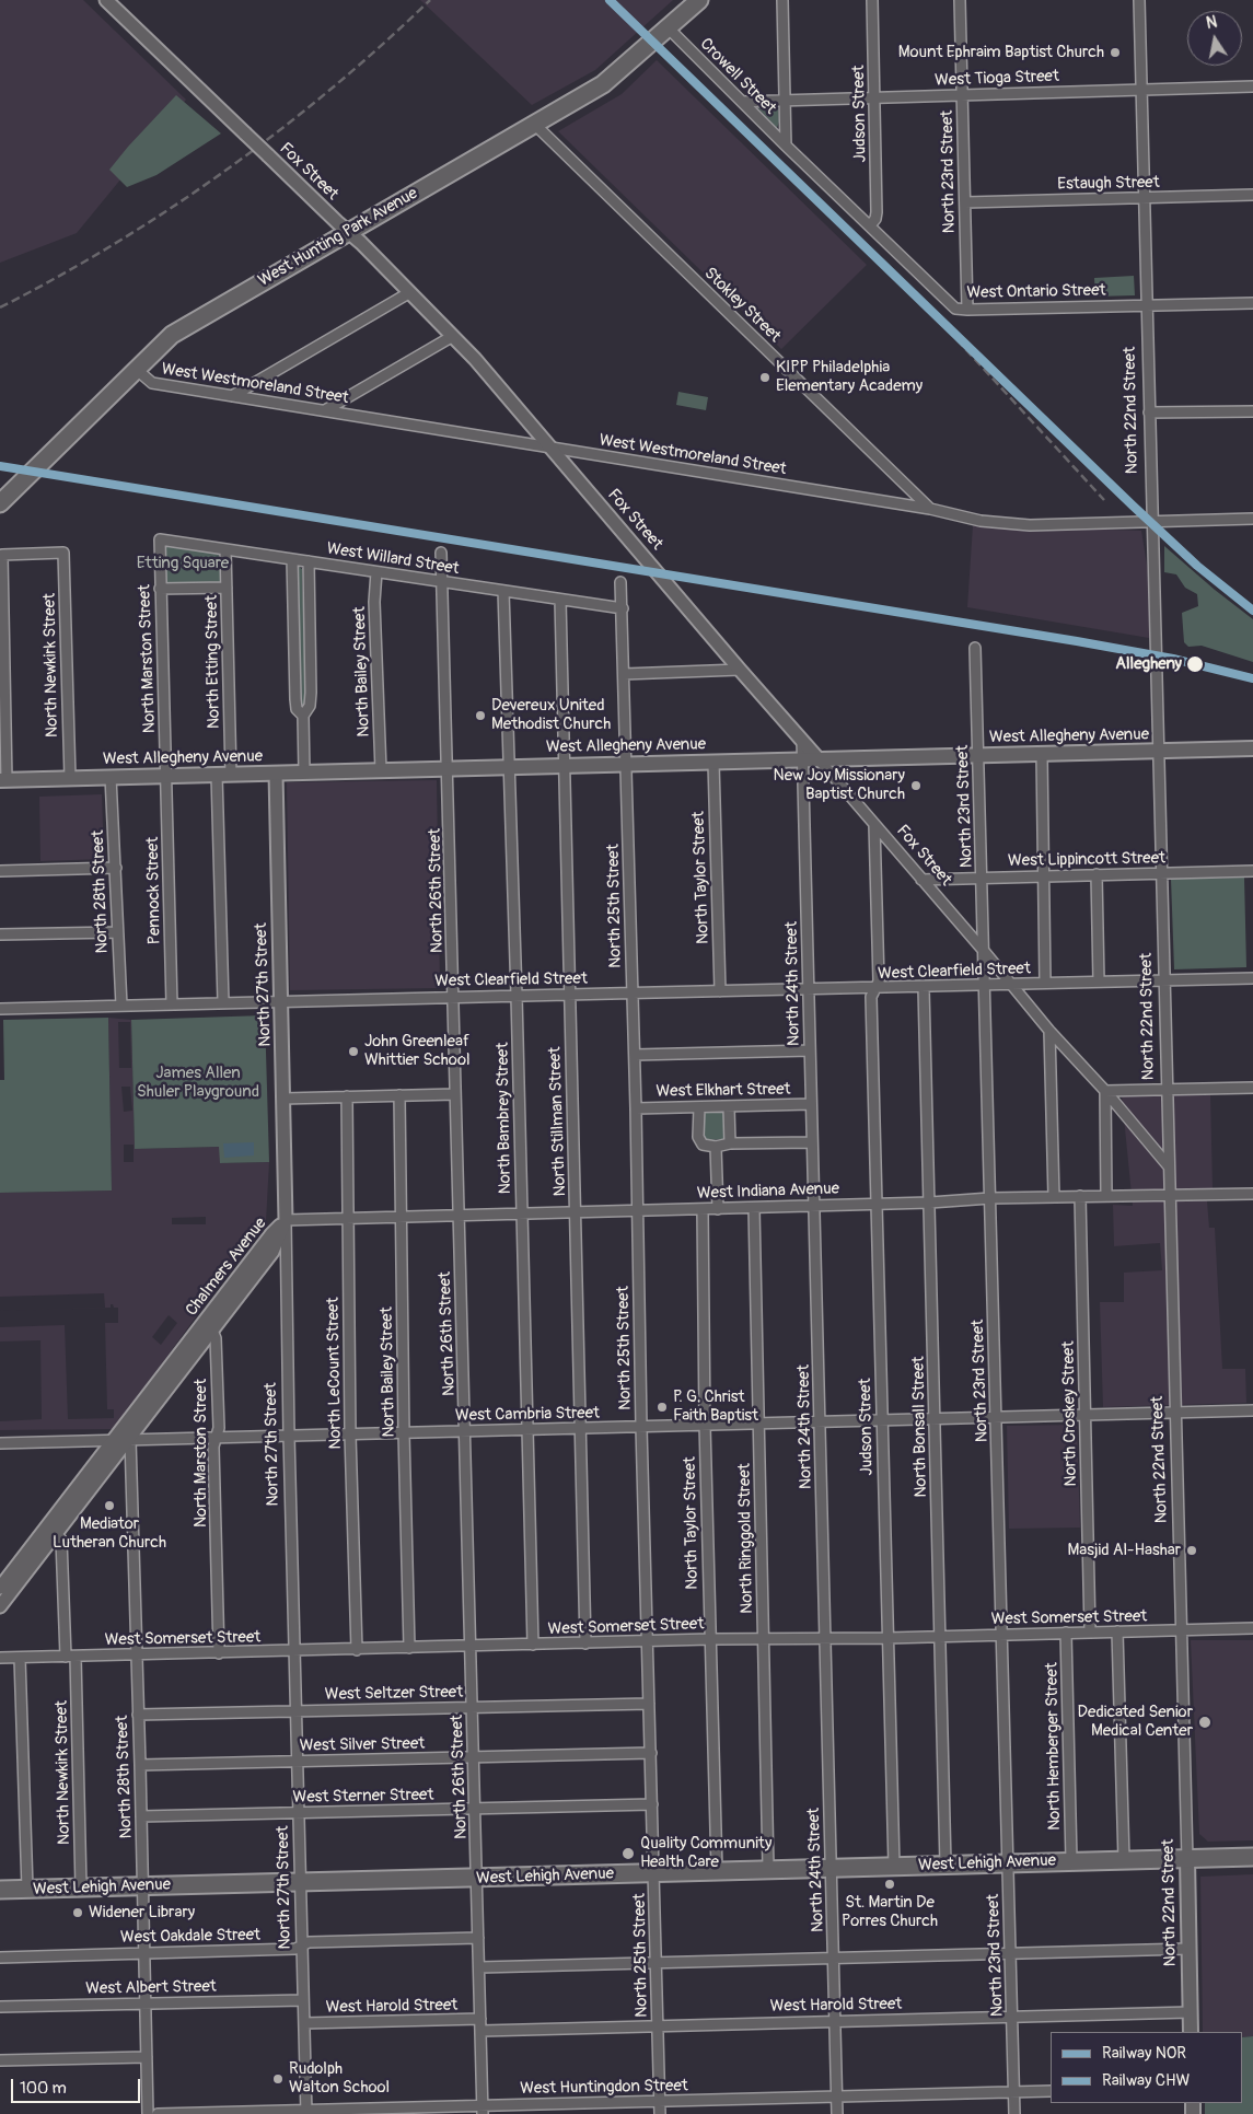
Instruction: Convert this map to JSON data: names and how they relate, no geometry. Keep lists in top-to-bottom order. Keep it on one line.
{"streets":{"main road":["West Hunting Park Avenue","North 22nd Street","West Allegheny Avenue","West Lehigh Avenue"],"street":["Crowell Street","West Tioga Street","Judson Street","Fox Street","North 23rd Street","Estaugh Street","West Ontario Street","Stokley Street","West Westmoreland Street","West Willard Street","North Marston Street","North Etting Street","North Newkirk Street","North Bailey Street","West Lippincott Street","North Taylor Street","Pennock Street","North 26th Street","North 28th Street","North 25th Street","West Clearfield Street","North 24th Street","North 27th Street","West Elkhart Street","North Bambrey Street","North Stillman Street","West Indiana Avenue","Chalmers Avenue","North LeCount Street","North Croskey Street","West Cambria Street","North Bonsall Street","North Ringgold Street","West Somerset Street","West Seltzer Street","West Silver Street","North Hemberger Street","West Sterner Street","West Oakdale Street","West Albert Street","West Harold Street","West Huntingdon Street"]},"crossings":[["Crowell Street","West Tioga Street"],["Crowell Street","West Hunting Park Avenue"],["Crowell Street","West Ontario Street"],["West Tioga Street","Judson Street"],["West Tioga Street","North 23rd Street"],["West Tioga Street","North 22nd Street"],["Judson Street","Fox Street"],["Judson Street","West Ontario Street"],["Judson Street","West Clearfield Street"],["Judson Street","West Indiana Avenue"],["Judson Street","West Cambria Street"],["Judson Street","West Somerset Street"],["Judson Street","West Lehigh Avenue"],["Fox Street","North 23rd Street"],["Fox Street","West Hunting Park Avenue"],["Fox Street","West Westmoreland Street"],["Fox Street","North 22nd Street"],["Fox Street","West Allegheny Avenue"],["Fox Street","West Lippincott Street"],["Fox Street","West Clearfield Street"],["Fox Street","North 24th Street"],["North 23rd Street","Estaugh Street"],["North 23rd Street","West Ontario Street"],["North 23rd Street","West Allegheny Avenue"],["North 23rd Street","West Lippincott Street"],["North 23rd Street","West Clearfield Street"],["North 23rd Street","West Indiana Avenue"],["North 23rd Street","West Cambria Street"],["North 23rd Street","West Somerset Street"],["North 23rd Street","West Lehigh Avenue"],["North 23rd Street","West Harold Street"],["North 23rd Street","West Huntingdon Street"],["Estaugh Street","North 22nd Street"],["West Hunting Park Avenue","Stokley Street"],["West Hunting Park Avenue","West Westmoreland Street"],["West Ontario Street","North 22nd Street"],["Stokley Street","West Westmoreland Street"],["West Westmoreland Street","North 22nd Street"],["North 22nd Street","West Allegheny Avenue"],["North 22nd Street","West Lippincott Street"],["North 22nd Street","West Clearfield Street"],["North 22nd Street","West Indiana Avenue"],["North 22nd Street","West Cambria Street"],["North 22nd Street","West Somerset Street"],["North 22nd Street","West Lehigh Avenue"],["North 22nd Street","West Harold Street"],["West Willard Street","North Marston Street"],["West Willard Street","North Etting Street"],["West Willard Street","North Bailey Street"],["West Willard Street","North 26th Street"],["West Willard Street","North 25th Street"],["West Willard Street","North Bambrey Street"],["West Willard Street","North Stillman Street"],["North Marston Street","West Allegheny Avenue"],["North Marston Street","Pennock Street"],["North Marston Street","Chalmers Avenue"],["North Marston Street","West Cambria Street"],["North Marston Street","West Somerset Street"],["North Etting Street","West Allegheny Avenue"],["North Newkirk Street","West Allegheny Avenue"],["North Newkirk Street","Chalmers Avenue"],["North Newkirk Street","West Somerset Street"],["North Newkirk Street","West Lehigh Avenue"],["North Bailey Street","West Allegheny Avenue"],["North Bailey Street","West Indiana Avenue"],["North Bailey Street","West Cambria Street"],["North Bailey Street","West Somerset Street"],["West Allegheny Avenue","North Taylor Street"],["West Allegheny Avenue","Pennock Street"],["West Allegheny Avenue","North 26th Street"],["West Allegheny Avenue","North 28th Street"],["West Allegheny Avenue","North 25th Street"],["West Allegheny Avenue","North 24th Street"],["West Allegheny Avenue","North 27th Street"],["West Allegheny Avenue","North Bambrey Street"],["West Allegheny Avenue","North Stillman Street"],["North Taylor Street","West Clearfield Street"],["North Taylor Street","West Indiana Avenue"],["North Taylor Street","West Cambria Street"],["North Taylor Street","West Somerset Street"],["North Taylor Street","West Lehigh Avenue"],["Pennock Street","West Clearfield Street"],["North 26th Street","West Clearfield Street"],["North 26th Street","West Indiana Avenue"],["North 26th Street","West Cambria Street"],["North 26th Street","West Somerset Street"],["North 26th Street","West Seltzer Street"],["North 26th Street","West Silver Street"],["North 26th Street","West Sterner Street"],["North 26th Street","West Lehigh Avenue"],["North 26th Street","West Oakdale Street"],["North 26th Street","West Harold Street"],["North 26th Street","West Huntingdon Street"],["North 28th Street","West Clearfield Street"],["North 28th Street","Chalmers Avenue"],["North 28th Street","West Cambria Street"],["North 28th Street","West Somerset Street"],["North 28th Street","West Seltzer Street"],["North 28th Street","West Silver Street"],["North 28th Street","West Sterner Street"],["North 28th Street","West Lehigh Avenue"],["North 28th Street","West Oakdale Street"],["North 28th Street","West Albert Street"],["North 25th Street","West Clearfield Street"],["North 25th Street","West Elkhart Street"],["North 25th Street","West Indiana Avenue"],["North 25th Street","West Cambria Street"],["North 25th Street","West Somerset Street"],["North 25th Street","West Seltzer Street"],["North 25th Street","West Silver Street"],["North 25th Street","West Sterner Street"],["North 25th Street","West Lehigh Avenue"],["North 25th Street","West Harold Street"],["North 25th Street","West Huntingdon Street"],["West Clearfield Street","North 24th Street"],["West Clearfield Street","North 27th Street"],["West Clearfield Street","North Bambrey Street"],["West Clearfield Street","North Stillman Street"],["West Clearfield Street","North Bonsall Street"],["North 24th Street","West Elkhart Street"],["North 24th Street","West Indiana Avenue"],["North 24th Street","West Cambria Street"],["North 24th Street","West Somerset Street"],["North 24th Street","West Lehigh Avenue"],["North 24th Street","West Harold Street"],["North 24th Street","West Huntingdon Street"],["North 27th Street","West Indiana Avenue"],["North 27th Street","Chalmers Avenue"],["North 27th Street","West Cambria Street"],["North 27th Street","West Somerset Street"],["North 27th Street","West Seltzer Street"],["North 27th Street","West Silver Street"],["North 27th Street","West Sterner Street"],["North 27th Street","West Lehigh Avenue"],["North 27th Street","West Oakdale Street"],["North 27th Street","West Albert Street"],["North 27th Street","West Harold Street"],["North 27th Street","West Huntingdon Street"],["North Bambrey Street","West Indiana Avenue"],["North Bambrey Street","West Cambria Street"],["North Bambrey Street","West Somerset Street"],["North Stillman Street","West Indiana Avenue"],["North Stillman Street","West Cambria Street"],["North Stillman Street","West Somerset Street"],["West Indiana Avenue","Chalmers Avenue"],["West Indiana Avenue","North LeCount Street"],["West Indiana Avenue","North Croskey Street"],["West Indiana Avenue","North Bonsall Street"],["West Indiana Avenue","North Ringgold Street"],["Chalmers Avenue","West Cambria Street"],["North LeCount Street","West Cambria Street"],["North LeCount Street","West Somerset Street"],["North Croskey Street","West Cambria Street"],["North Croskey Street","West Somerset Street"],["West Cambria Street","North Bonsall Street"],["West Cambria Street","North Ringgold Street"],["North Bonsall Street","West Somerset Street"],["North Bonsall Street","West Lehigh Avenue"],["North Ringgold Street","West Somerset Street"],["North Ringgold Street","West Lehigh Avenue"],["West Somerset Street","North Hemberger Street"],["North Hemberger Street","West Lehigh Avenue"]],"parks":["Etting Square","James Allen Shuler Playground"],"places":["Mount Ephraim Baptist Church","KIPP Philadelphia Elementary Academy","Allegheny","Devereux United Methodist Church","New Joy Missionary Baptist Church","John Greenleaf Whittier School","P. G. Christ Faith Baptist","Mediator Lutheran Church","Masjid Al-Hashar","Dedicated Senior Medical Center","Quality Community Health Care","St. Martin De Porres Church","Widener Library","Rudolph Walton School"],"lines":["rail line CHW","rail line NOR"],"legend":["Railway NOR","Railway CHW"],"scale_bar":"100 m","north":"top"}
